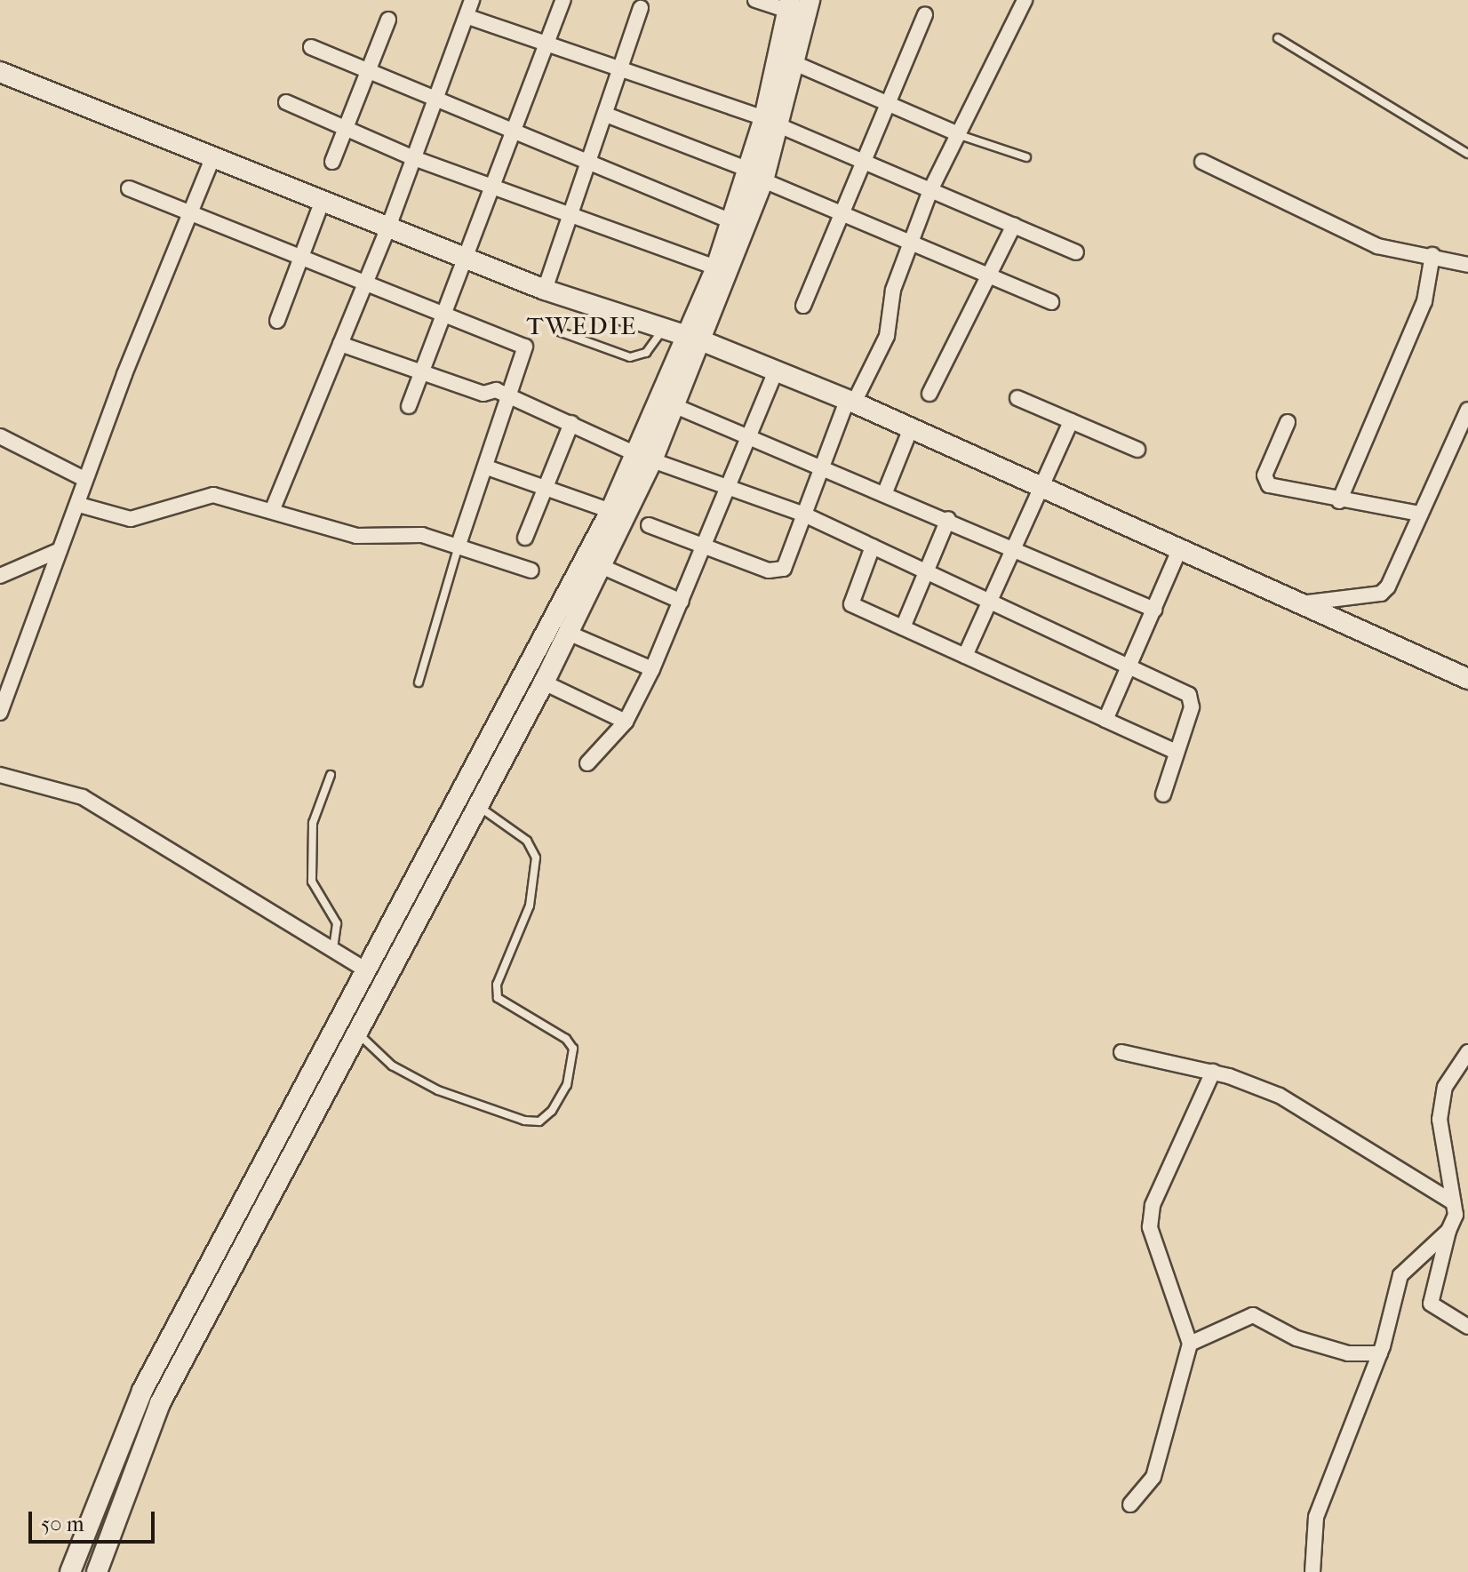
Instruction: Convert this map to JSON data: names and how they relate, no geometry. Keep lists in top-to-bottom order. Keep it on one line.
{"districts":["TWEDIE"],"scale_bar":"50 m"}
